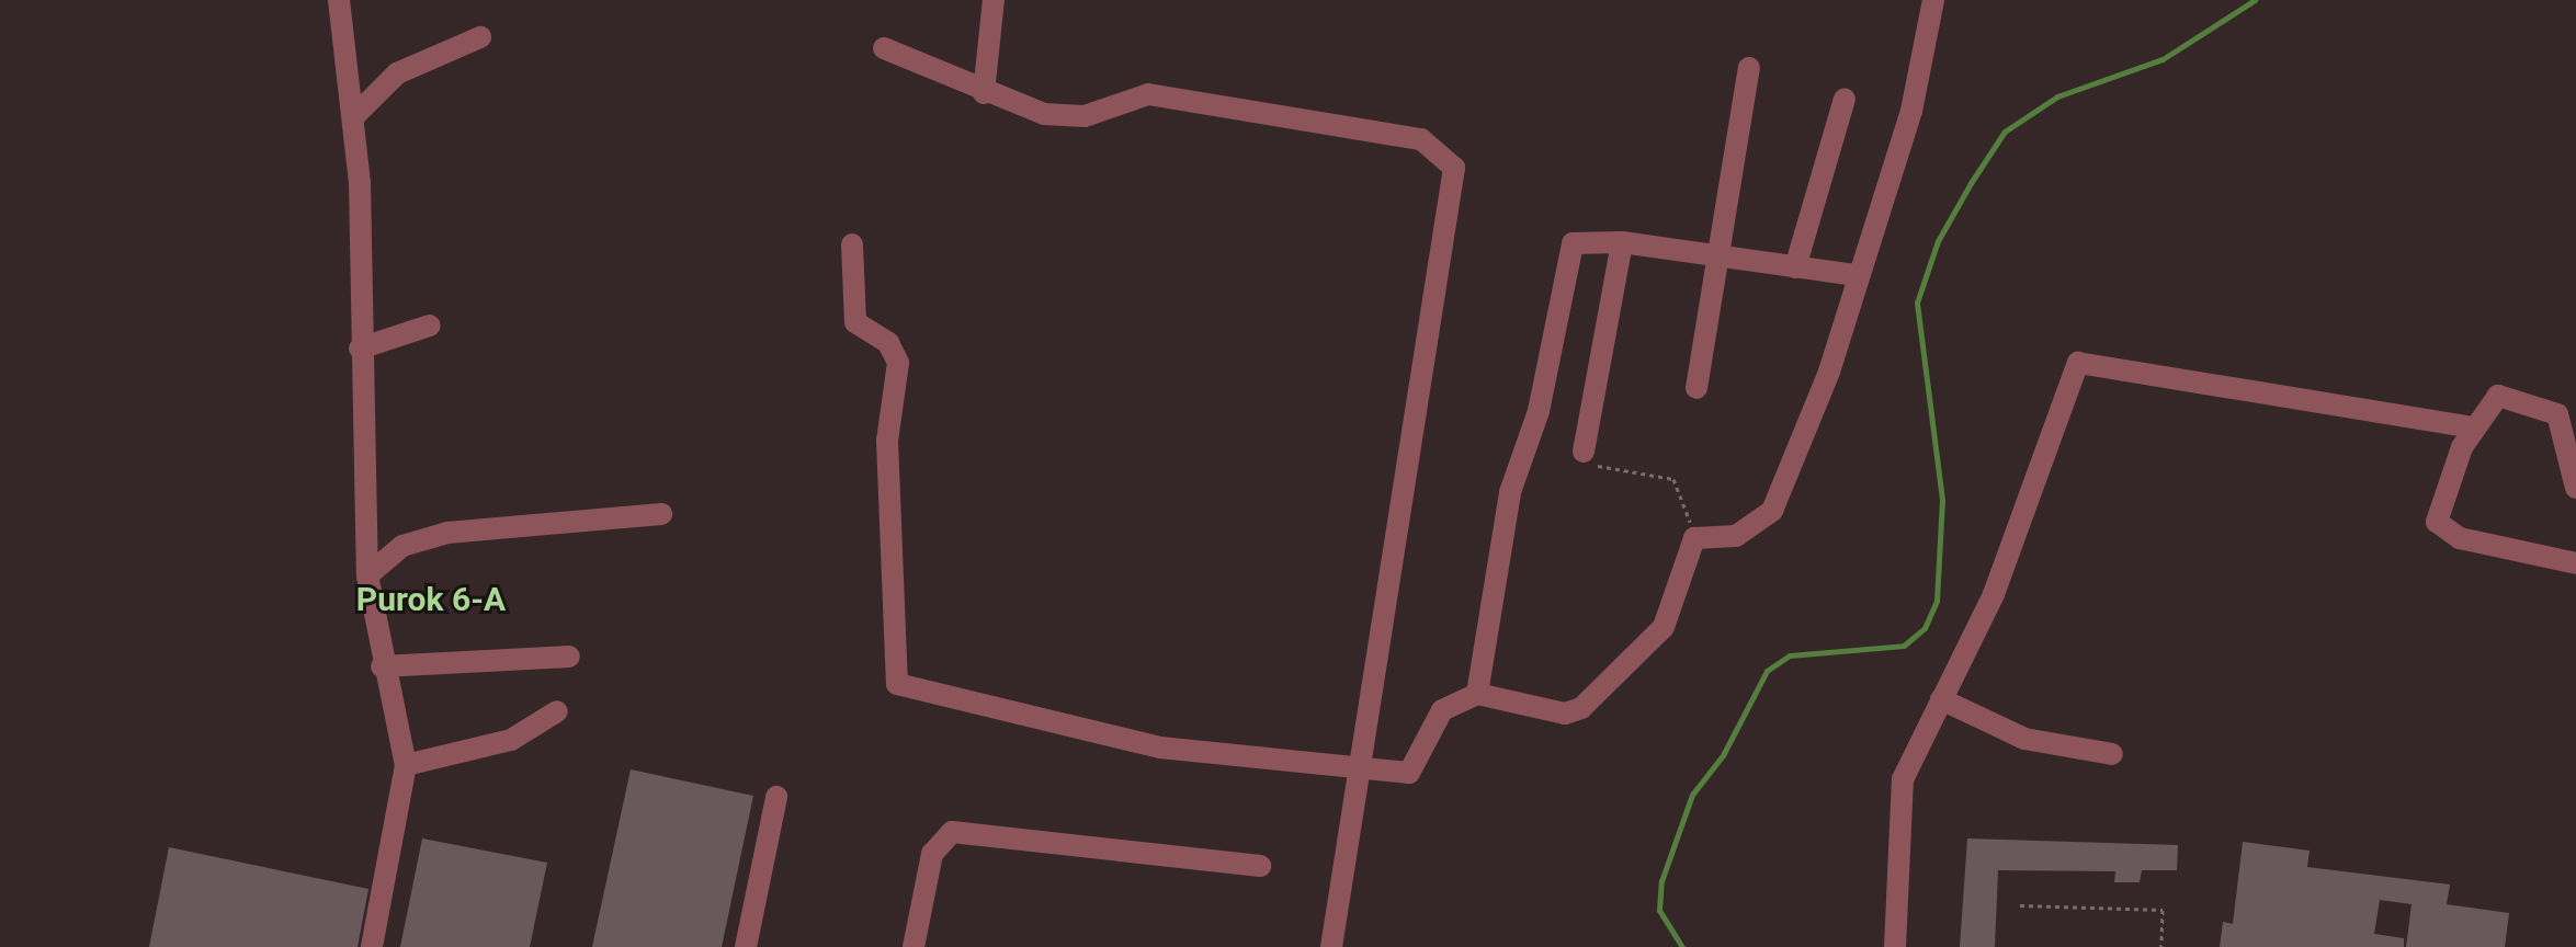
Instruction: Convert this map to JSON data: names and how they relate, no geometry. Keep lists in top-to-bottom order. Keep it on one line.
{"districts":["Purok 6-A"]}
